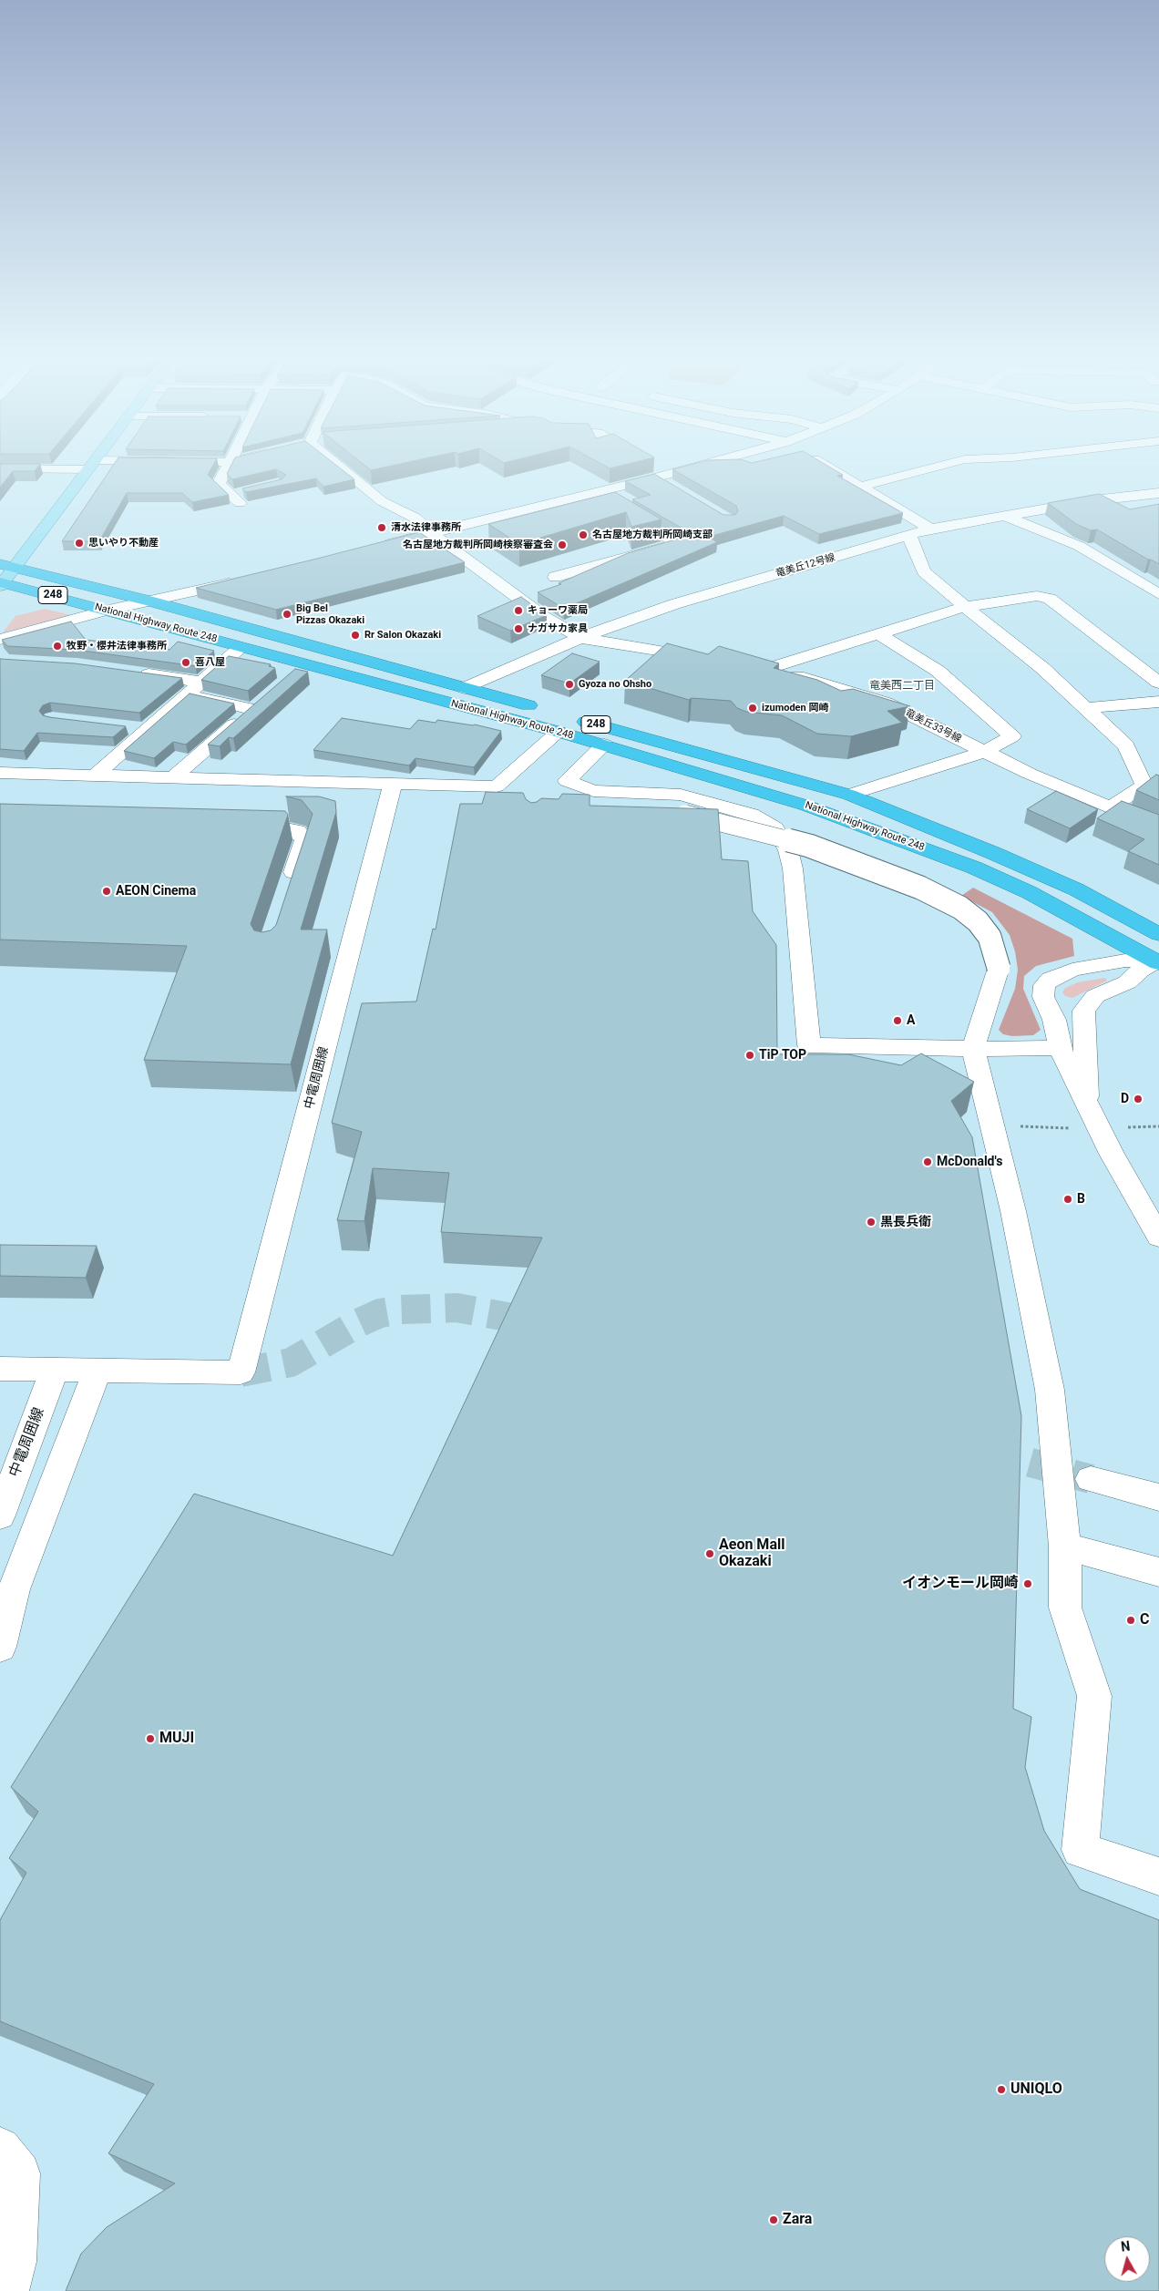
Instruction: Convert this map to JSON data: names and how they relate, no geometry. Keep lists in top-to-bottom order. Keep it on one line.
{"streets":{"highway":["248","National Highway Route 248"],"street":["竜美丘12号線","竜美丘33号線","中電周囲線"]},"crossings":[["竜美丘12号線","National Highway Route 248"]],"districts":["竜美西二丁目"],"places":["清水法律事務所","名古屋地方裁判所岡崎支部","思いやり不動産","名古屋地方裁判所岡崎検察審査会","キョーワ薬局","Big Bel Pizzas Okazaki","ナガサカ家具","Rr Salon Okazaki","牧野・櫻井法律事務所","喜八屋","Gyoza no Ohsho","izumoden 岡崎","AEON Cinema","A","TiP TOP","D","McDonald's","B","黒長兵衛","Aeon Mall Okazaki","イオンモール岡崎","C","MUJI","UNIQLO","Zara"],"north":"top"}
